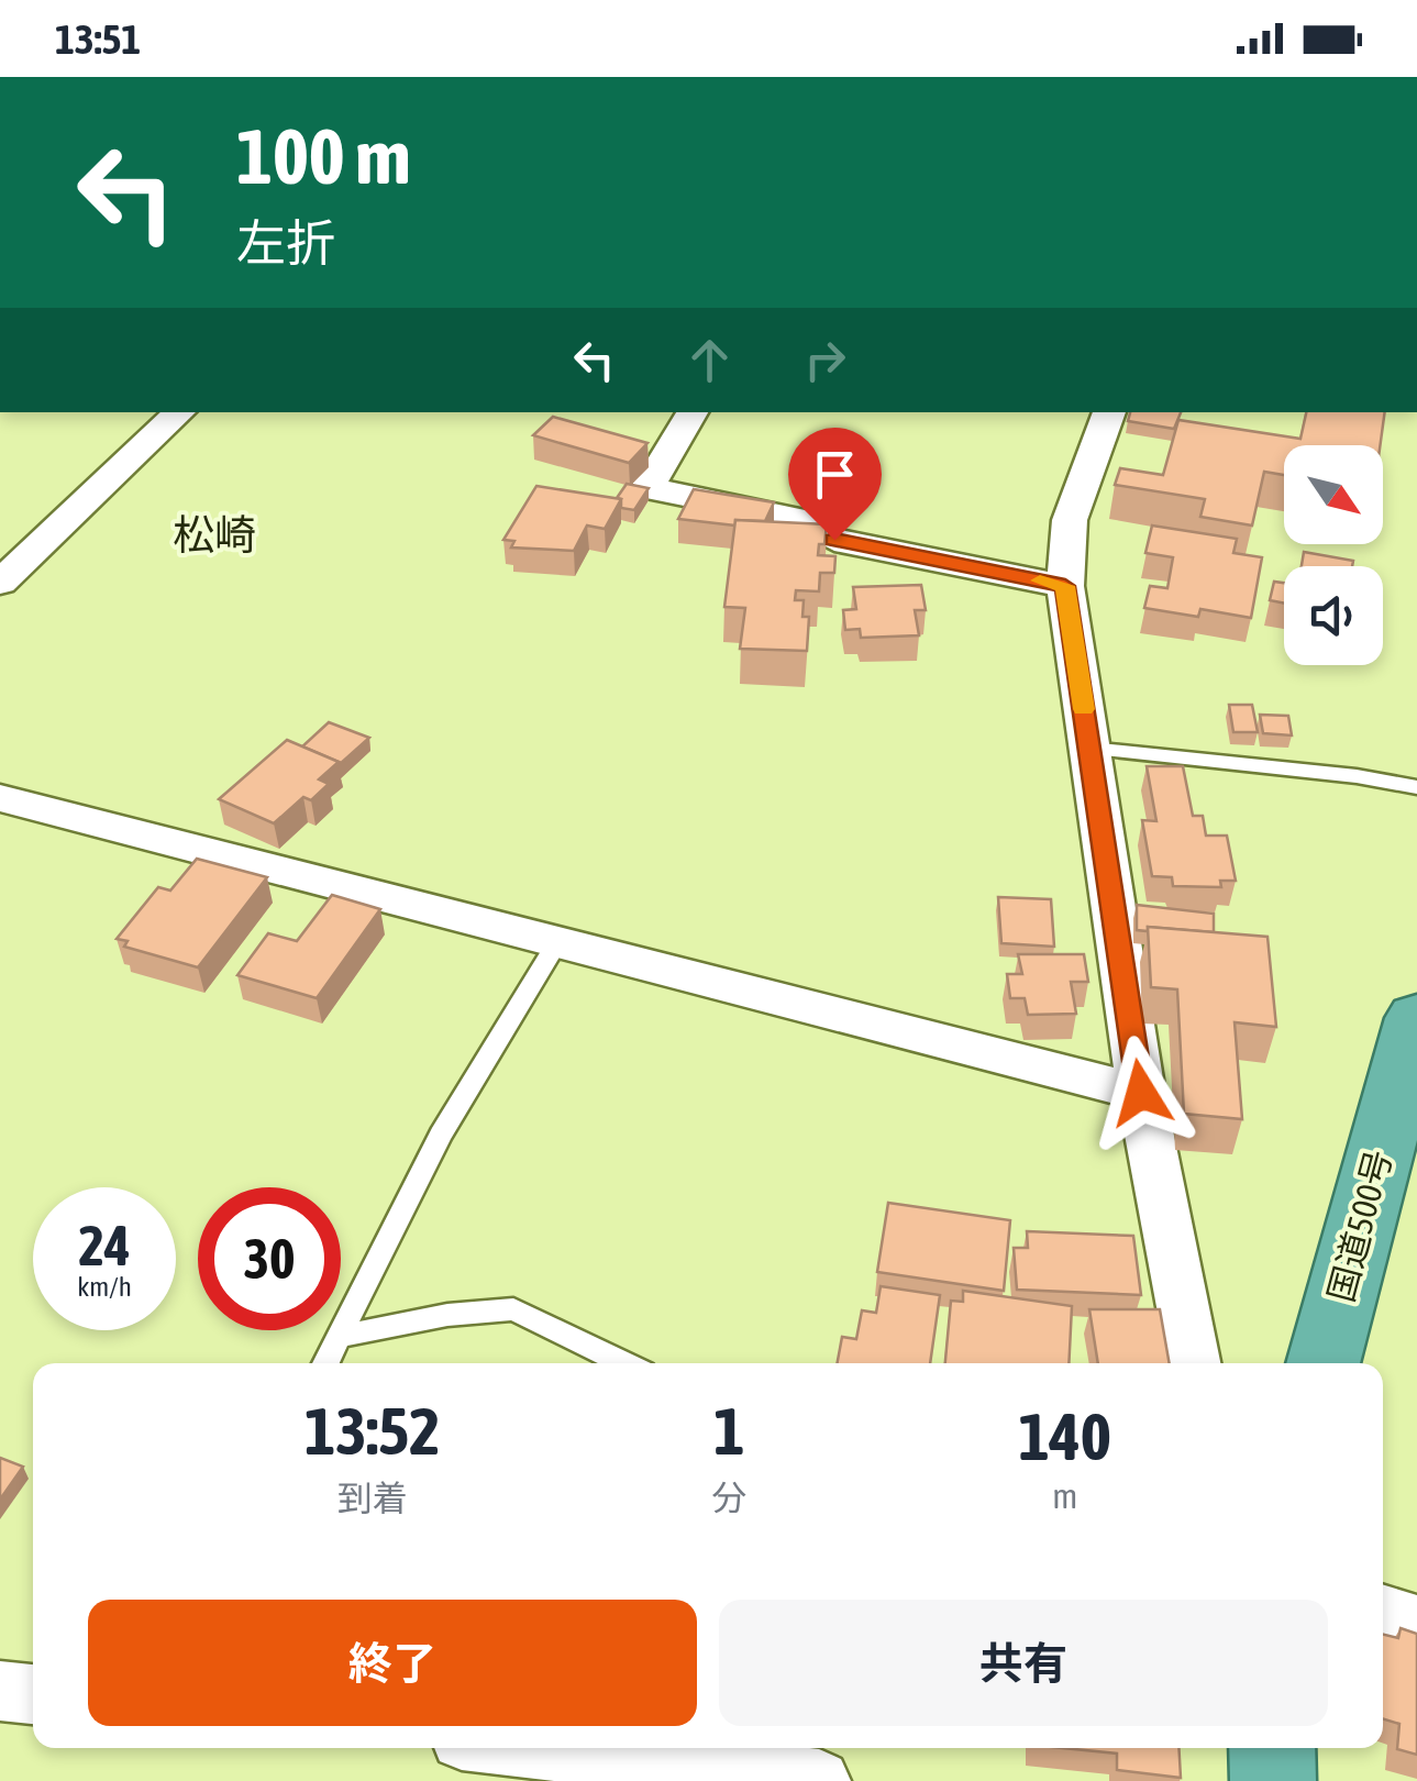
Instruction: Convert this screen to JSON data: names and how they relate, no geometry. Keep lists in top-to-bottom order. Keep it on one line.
{"streets":{"highway":["国道500号"]},"districts":["松崎"],"north":"bottom right","page":{"status":"13:51","turn":["100 m","左折"],"speed":"24 km/h","limit":"30","eta":["13:52","到着","1","分","140","m"],"buttons":["終了","共有"]}}
